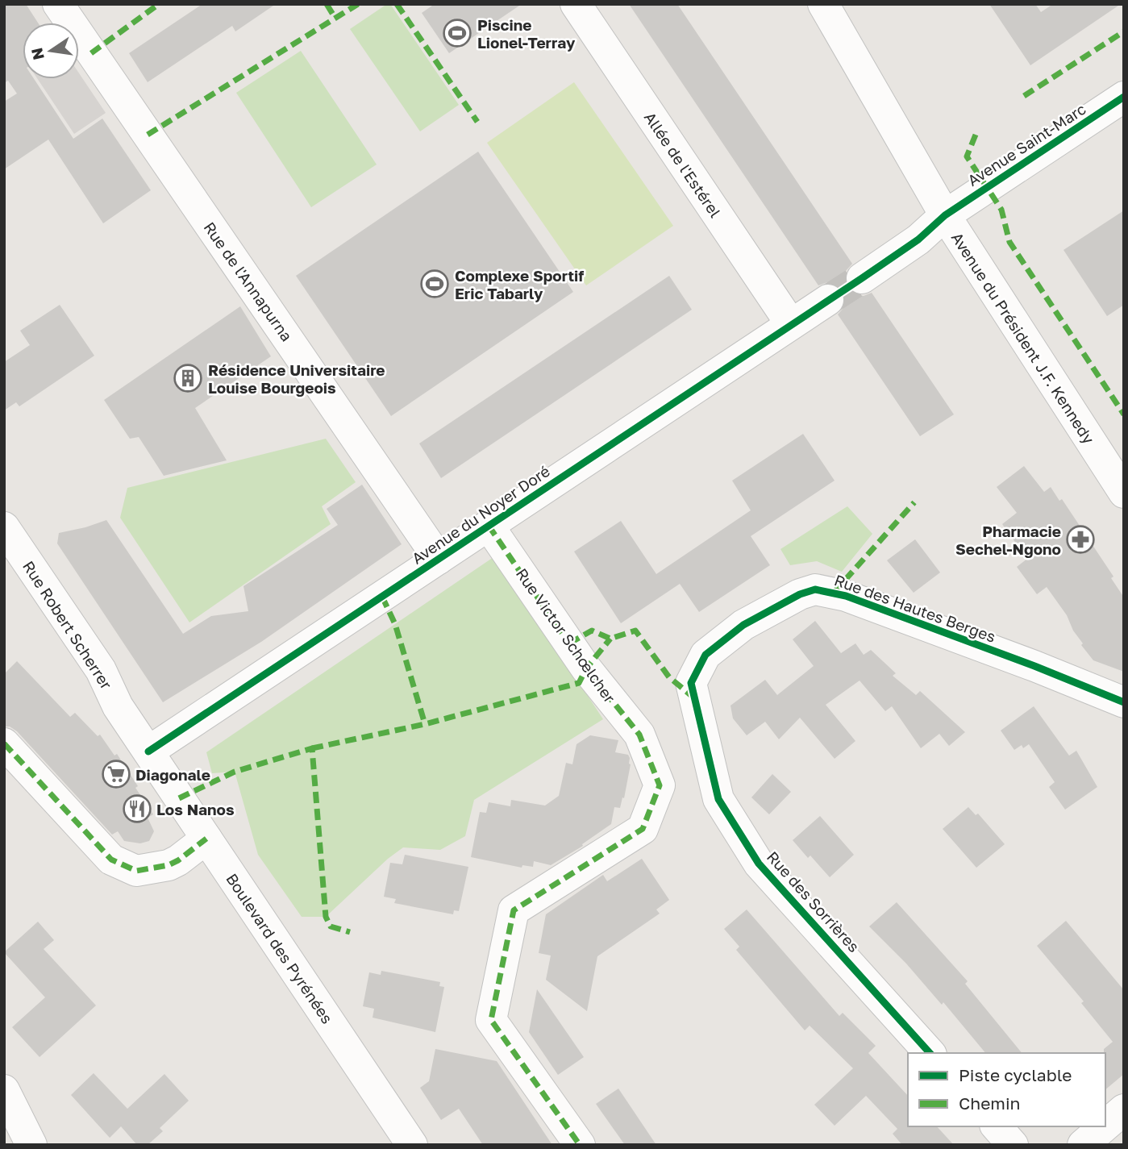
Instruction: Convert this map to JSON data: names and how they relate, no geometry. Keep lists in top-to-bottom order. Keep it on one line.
{"streets":{"street":["Avenue Saint-Marc","Allée de l'Estérel","Rue de l'Annapurna","Avenue du Président J.F. Kennedy","Avenue du Noyer Doré","Rue des Hautes Berges","Rue Robert Scherrer","Rue Victor Schœlcher","Rue des Sorrières","Boulevard des Pyrénées"]},"crossings":[["Avenue Saint-Marc","Avenue du Président J.F. Kennedy"],["Allée de l'Estérel","Avenue du Noyer Doré"],["Rue de l'Annapurna","Avenue du Noyer Doré"],["Avenue du Noyer Doré","Rue Robert Scherrer"],["Avenue du Noyer Doré","Rue Victor Schœlcher"],["Avenue du Noyer Doré","Boulevard des Pyrénées"],["Rue des Hautes Berges","Rue des Sorrières"],["Rue Robert Scherrer","Boulevard des Pyrénées"]],"places":{"sports":["Piscine Lionel-Terray","Complexe Sportif Eric Tabarly"],"building":["Résidence Universitaire Louise Bourgeois"],"pharmacy":["Pharmacie Sechel-Ngono"],"supermarket":["Diagonale"],"restaurant":["Los Nanos"]},"legend":["Piste cyclable","Chemin"],"north":"left"}
